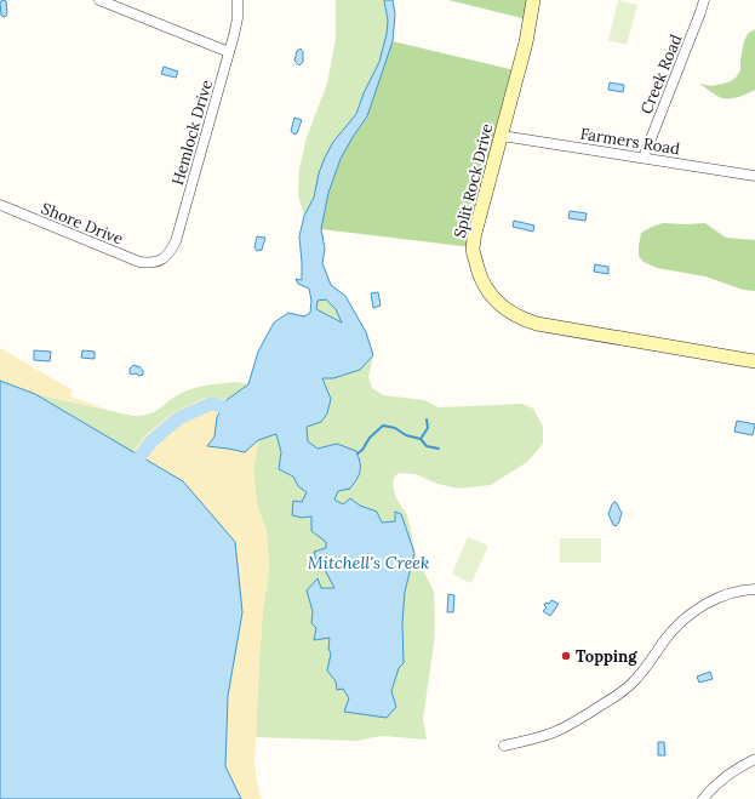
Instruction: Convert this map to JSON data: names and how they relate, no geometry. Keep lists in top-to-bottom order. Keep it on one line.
{"streets":{"street":["Creek Road","Hemlock Drive","Farmers Road","Split Rock Drive","Shore Drive"]},"crossings":[["Creek Road","Farmers Road"],["Hemlock Drive","Shore Drive"],["Farmers Road","Split Rock Drive"]],"water":["Mitchell's Creek"],"places":["Topping"]}
